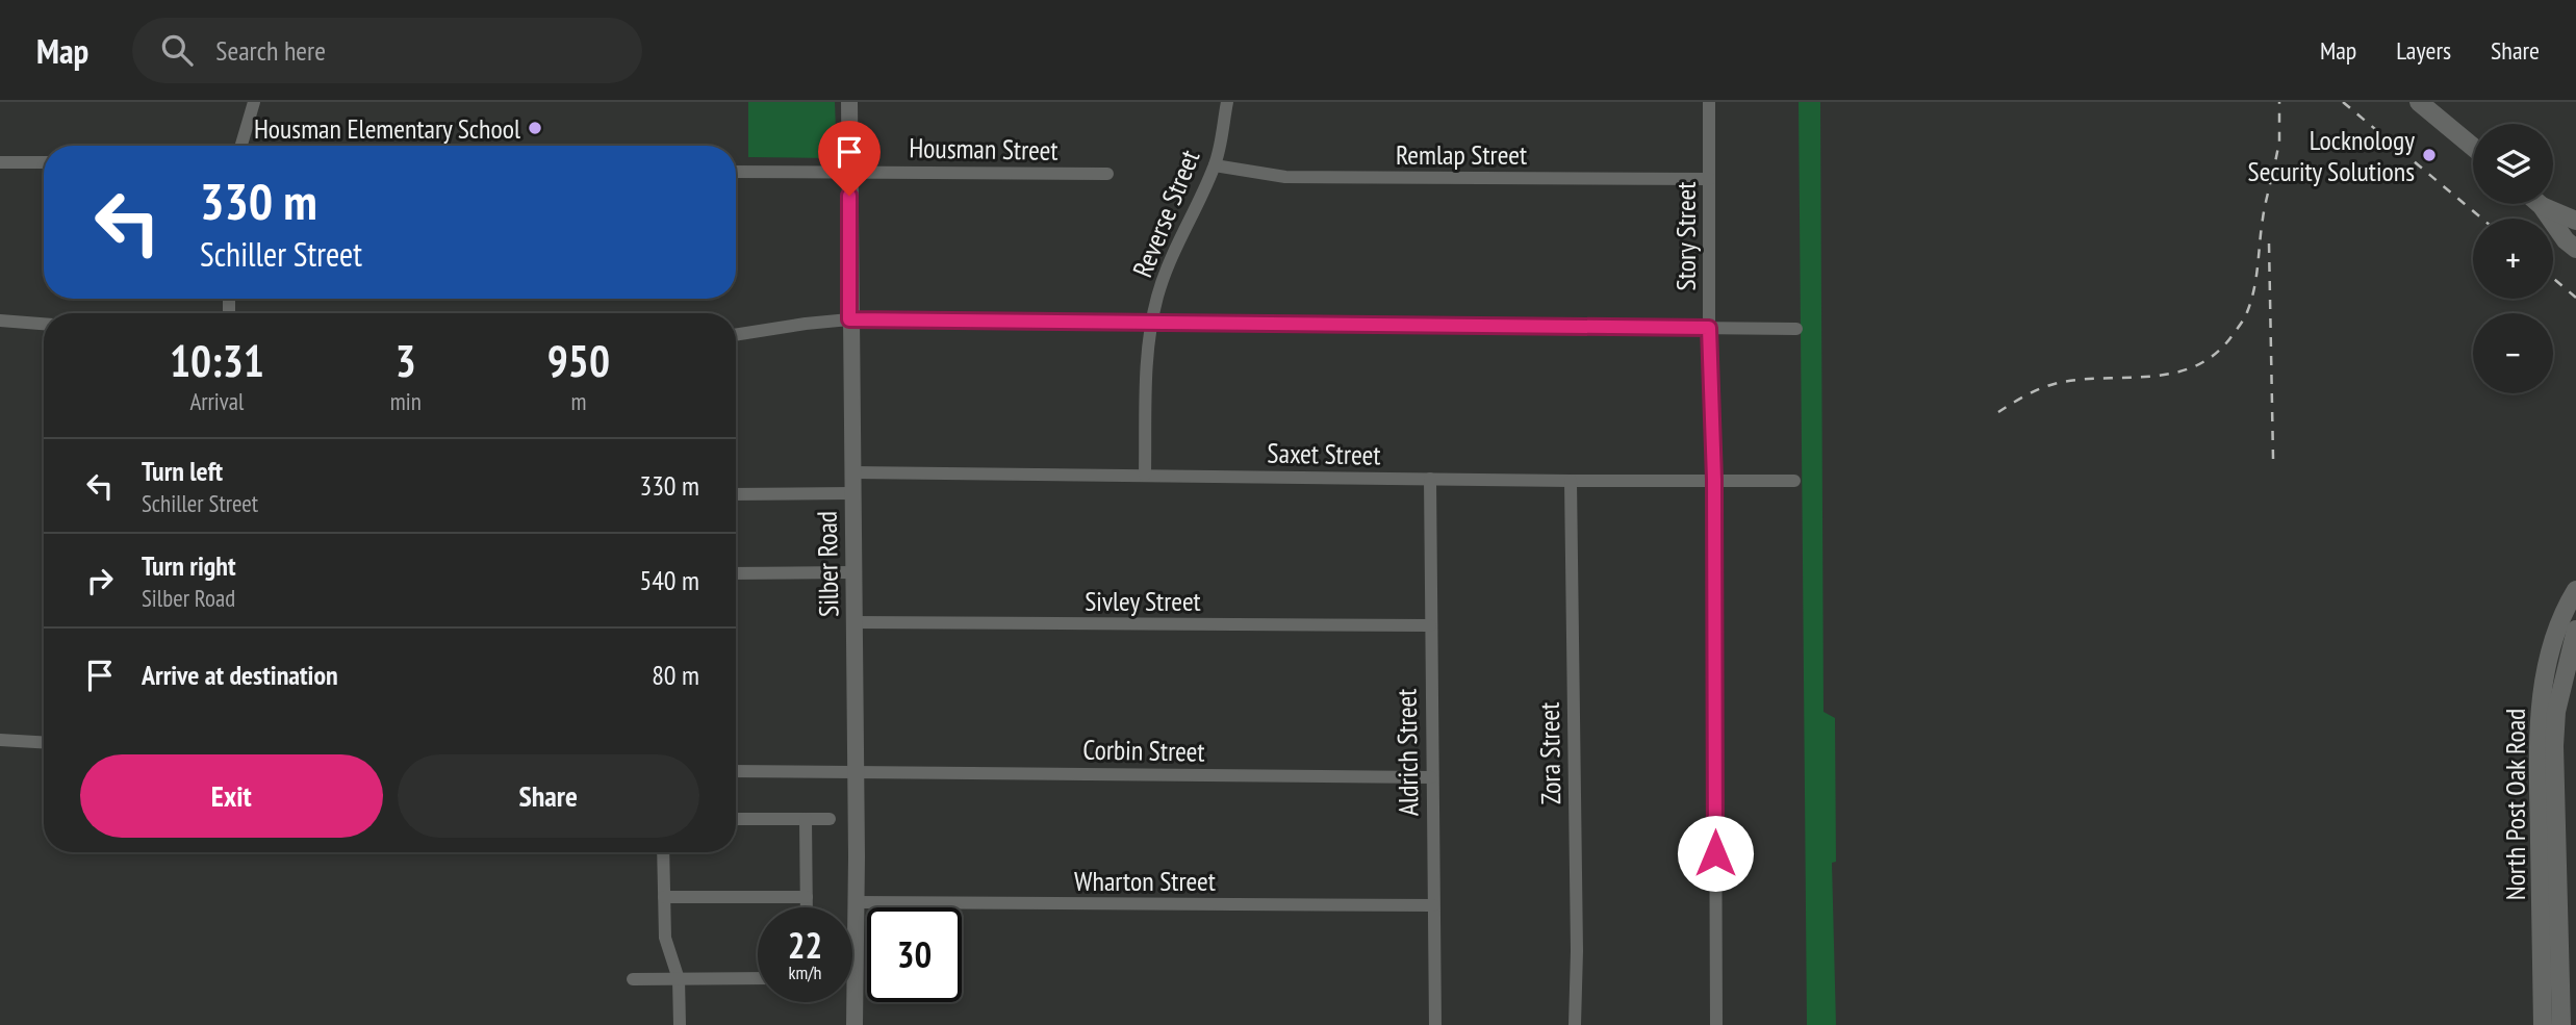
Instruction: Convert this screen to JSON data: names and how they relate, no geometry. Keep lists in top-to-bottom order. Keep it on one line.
{"streets":{"main road":["North Post Oak Road"],"street":["Housman Street","Remlap Street","Reverse Street","Story Street","Saxet Street","Silber Road","Sivley Street","Corbin Street","Aldrich Street","Zora Street","Wharton Street"]},"crossings":[["Housman Street","Silber Road"],["Remlap Street","Reverse Street"],["Remlap Street","Story Street"],["Reverse Street","Saxet Street"],["Story Street","Saxet Street"],["Saxet Street","Silber Road"],["Saxet Street","Aldrich Street"],["Saxet Street","Zora Street"],["Silber Road","Sivley Street"],["Silber Road","Corbin Street"],["Silber Road","Wharton Street"],["Sivley Street","Aldrich Street"],["Corbin Street","Aldrich Street"],["Aldrich Street","Wharton Street"]],"places":["Housman Elementary School","Locknology Security Solutions"],"page":{"header":"Map","search":"Search here","nav":["Map","Layers","Share"],"map_buttons":["+","−"],"turn":["330 m","Schiller Street"],"eta":["10:31","Arrival","3","min","950","m"],"list":[{"name":"Turn left","note":"Schiller Street","value":"330 m"},{"name":"Turn right","note":"Silber Road","value":"540 m"},{"name":"Arrive at destination","value":"80 m"}],"buttons":["Exit","Share"],"speed":"22 km/h","limit":"30"}}
